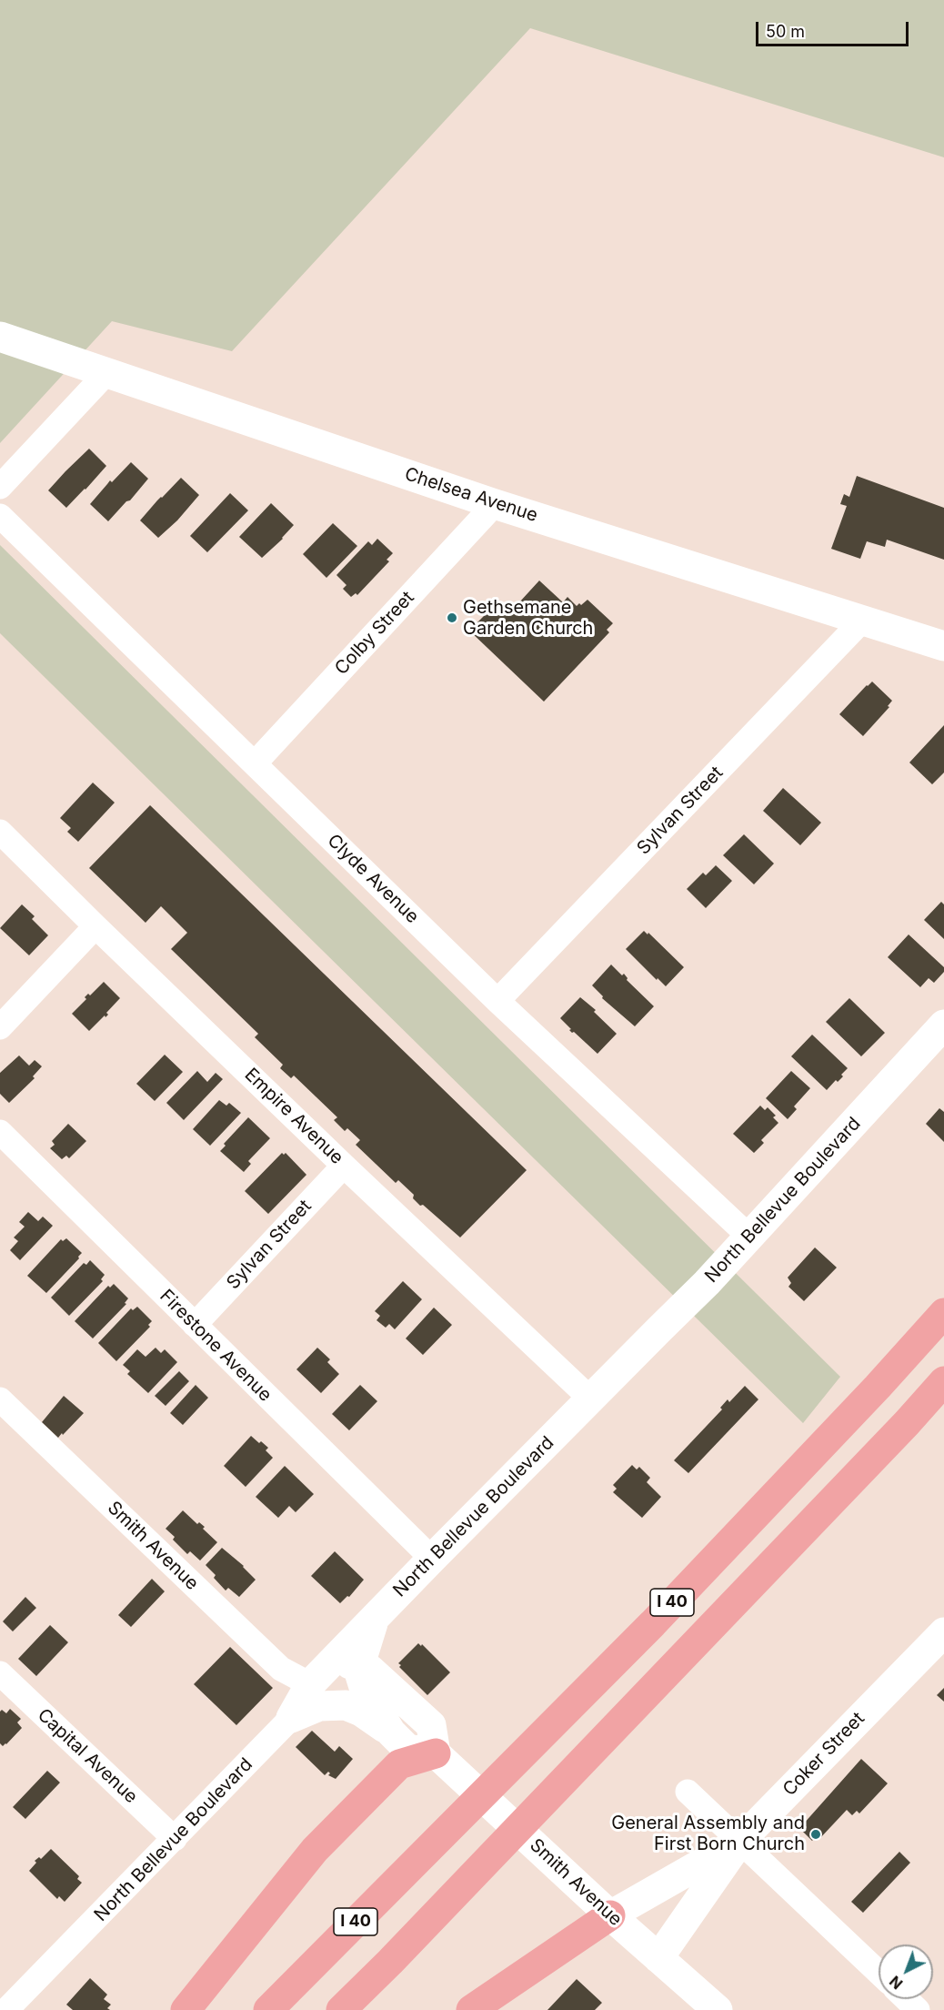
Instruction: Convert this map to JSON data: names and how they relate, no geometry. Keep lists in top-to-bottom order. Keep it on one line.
{"streets":{"highway":["I 40"],"main road":["Chelsea Avenue","North Bellevue Boulevard","Smith Avenue","Coker Street"],"street":["Colby Street","Sylvan Street","Clyde Avenue","Empire Avenue","Firestone Avenue","Capital Avenue"]},"crossings":[["Chelsea Avenue","Colby Street"],["Chelsea Avenue","Sylvan Street"],["Colby Street","Clyde Avenue"],["Sylvan Street","Clyde Avenue"],["Sylvan Street","Empire Avenue"],["Sylvan Street","Firestone Avenue"],["Clyde Avenue","North Bellevue Boulevard"],["Empire Avenue","North Bellevue Boulevard"],["North Bellevue Boulevard","Firestone Avenue"],["North Bellevue Boulevard","Smith Avenue"],["North Bellevue Boulevard","Capital Avenue"],["Smith Avenue","Coker Street"]],"places":["Gethsemane Garden Church","General Assembly and First Born Church"],"scale_bar":"50 m","north":"bottom left"}
